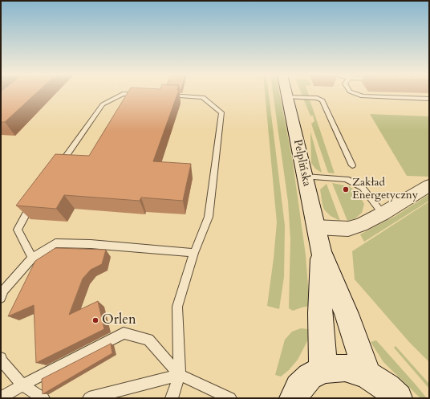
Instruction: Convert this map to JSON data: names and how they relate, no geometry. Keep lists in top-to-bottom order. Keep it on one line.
{"streets":{"main road":["Pelplińska"]},"places":["Zakład Energetyczny","Orlen"]}
